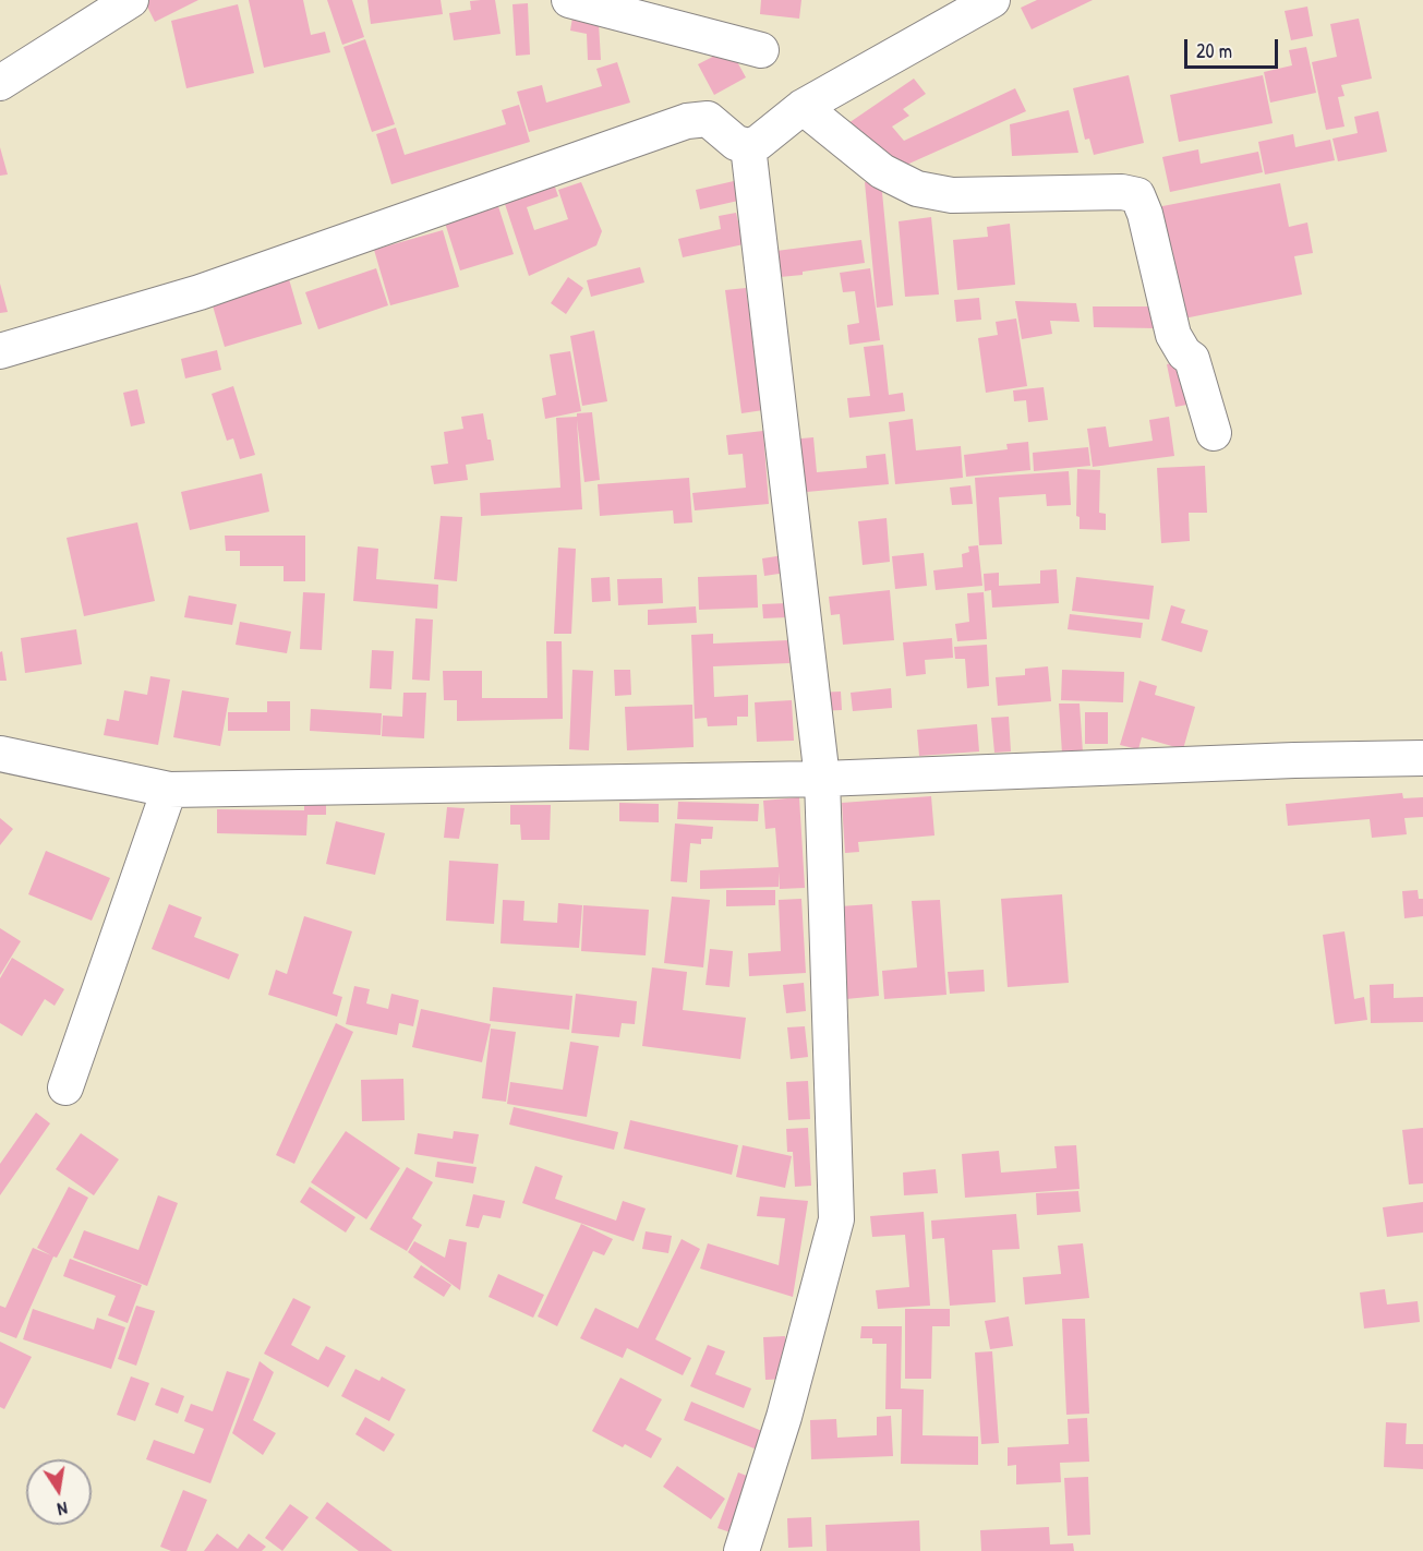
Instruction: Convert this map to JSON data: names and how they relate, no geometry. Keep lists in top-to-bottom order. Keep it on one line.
{"scale_bar":"20 m","north":"bottom"}
